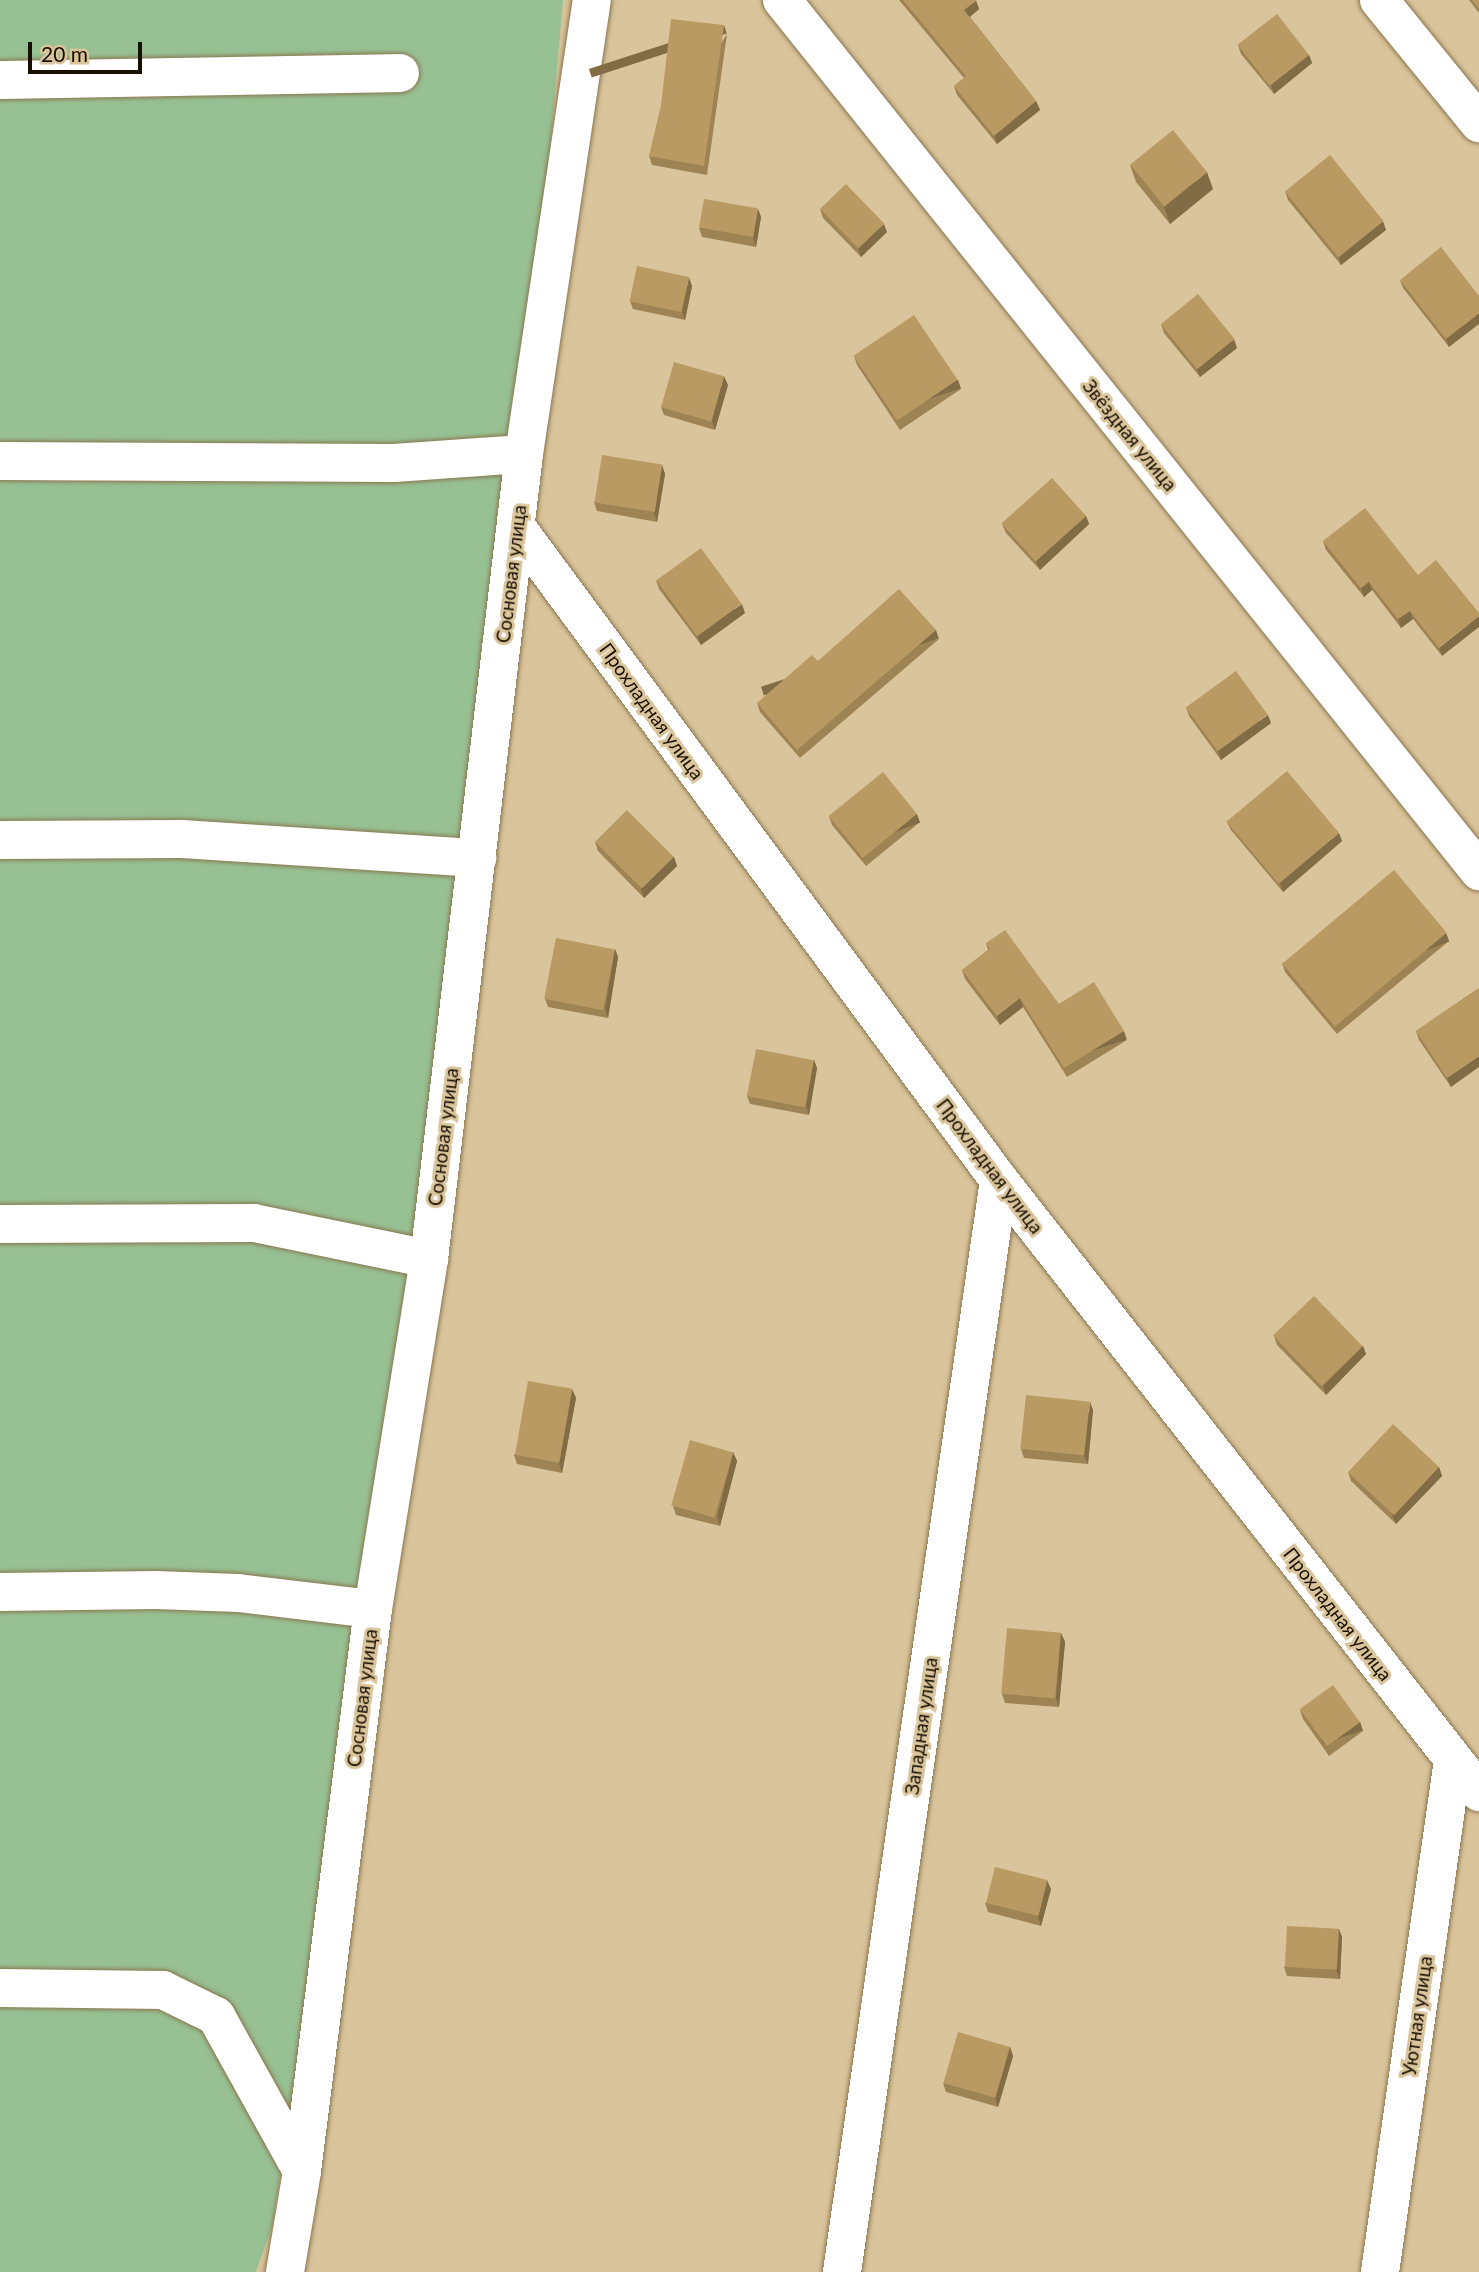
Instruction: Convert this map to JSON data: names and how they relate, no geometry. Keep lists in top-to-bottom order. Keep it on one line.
{"streets":{"street":["Звёздная улица","Сосновая улица","Прохладная улица","Западная улица","Уютная улица"]},"crossings":[["Сосновая улица","Прохладная улица"],["Прохладная улица","Западная улица"],["Прохладная улица","Уютная улица"]],"scale_bar":"20 m"}
